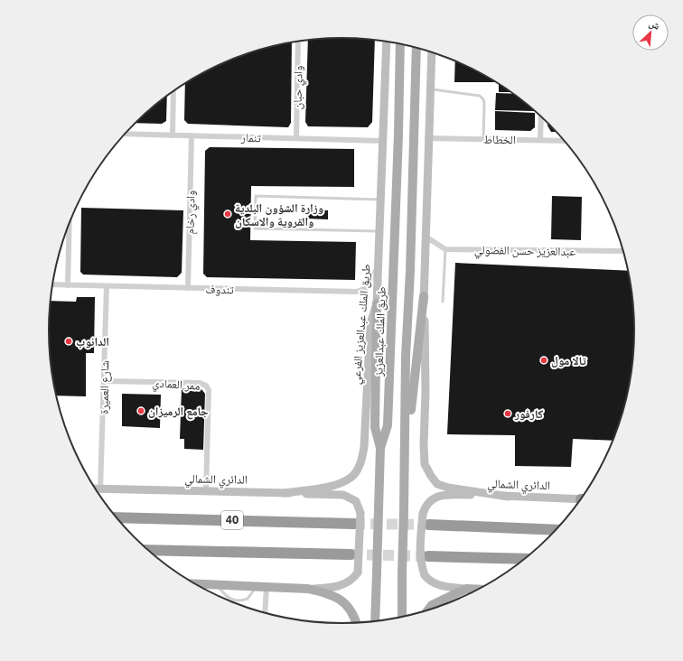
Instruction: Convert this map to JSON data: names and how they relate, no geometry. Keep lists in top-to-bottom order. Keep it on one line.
{"streets":{"highway":["40"],"main road":["طريق الملك عبدالعزيز"],"street":["وادي حبان","تنمار","الخطاط","وادي رخام","عبدالعزيز حسن الفضولي","تندوف","طريق الملك عبدالعزيز الفرعي","ممر العمادي","شارع العميرة","الدائري الشمالي"]},"crossings":[["وادي حبان","تنمار"],["تنمار","وادي رخام"],["تنمار","طريق الملك عبدالعزيز الفرعي"],["وادي رخام","تندوف"],["تندوف","طريق الملك عبدالعزيز الفرعي"],["تندوف","شارع العميرة"],["طريق الملك عبدالعزيز الفرعي","الدائري الشمالي"],["ممر العمادي","شارع العميرة"],["ممر العمادي","الدائري الشمالي"],["شارع العميرة","الدائري الشمالي"]],"places":["وزارة الشؤون البلدية والقروية والاسكان","الدانوب","تالا مول","جامع الرميزان","كارفور"],"north":"top right"}
